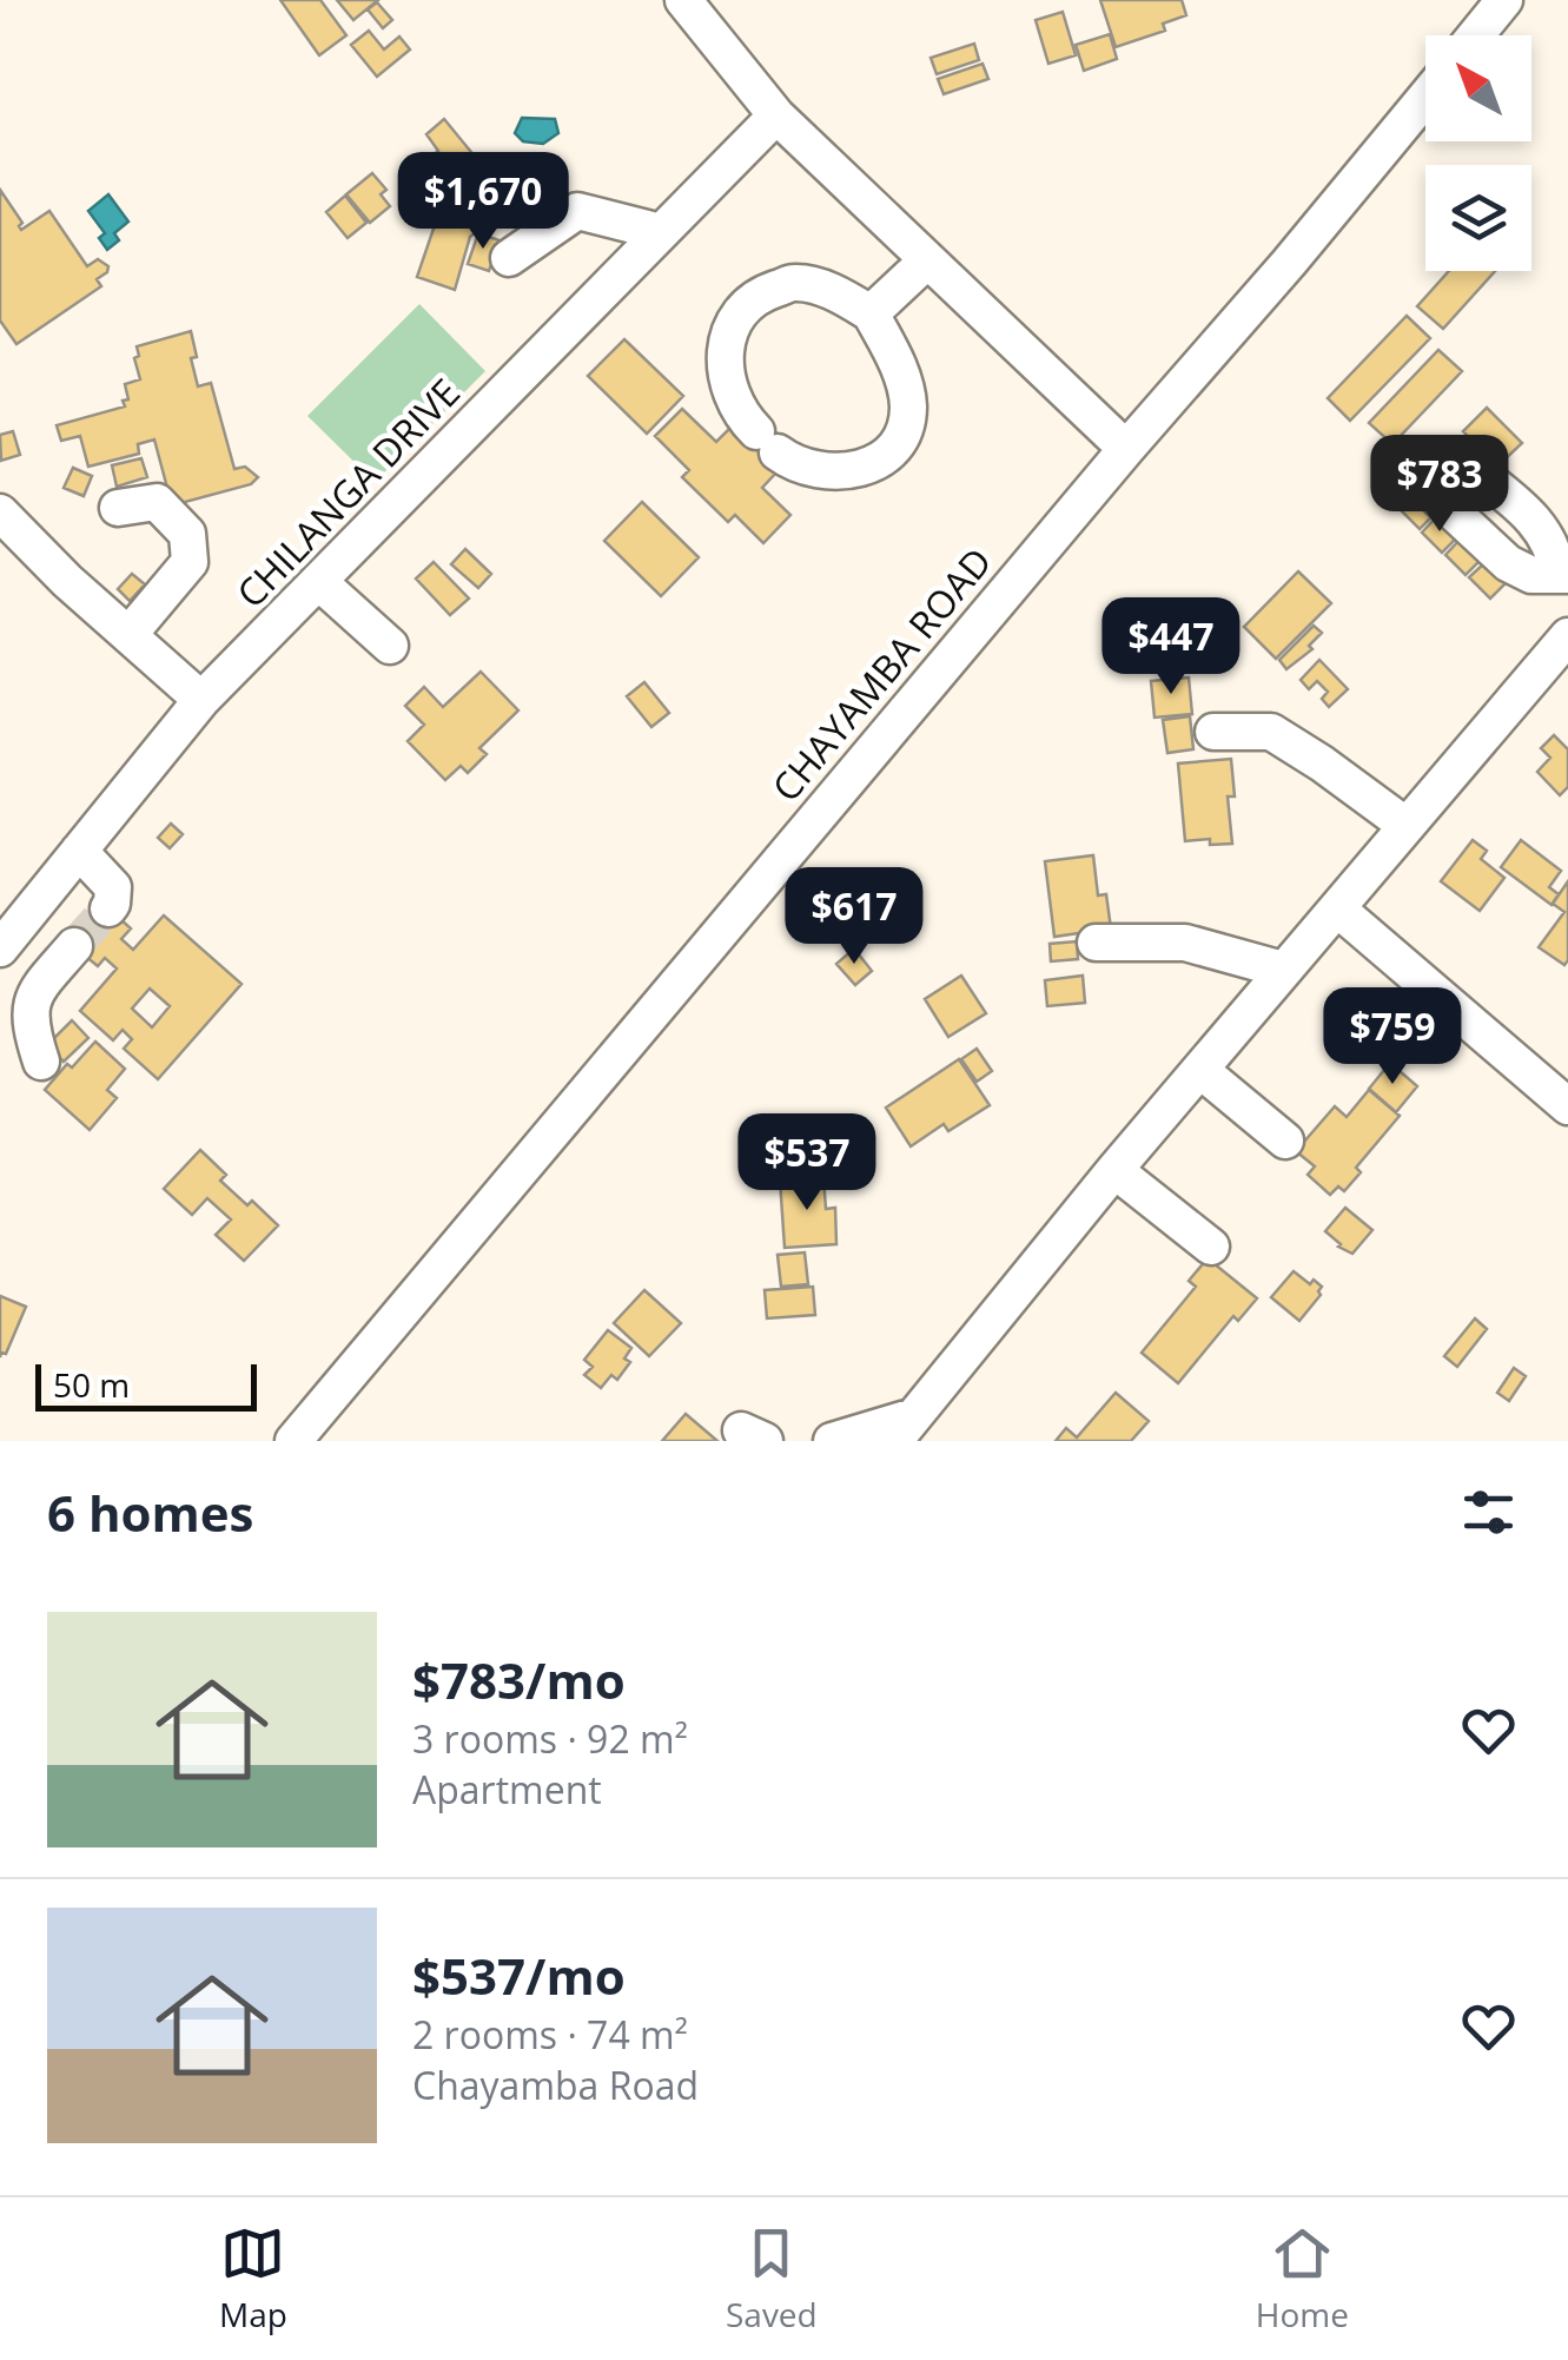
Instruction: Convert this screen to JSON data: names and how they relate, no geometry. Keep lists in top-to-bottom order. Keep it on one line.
{"streets":{"street":["CHILANGA DRIVE","CHAYAMBA ROAD"]},"scale_bar":"50 m","north":"top left","page":{"price":["$1,670","$783","$447","$617","$759","$537"],"scale":"50 m","heading":"6 homes","list":[{"name":"$783/mo","note":"3 rooms · 92 m² · Apartment"},{"name":"$537/mo","note":"2 rooms · 74 m² · Chayamba Road"}],"tabs":["Map","Saved","Home"]}}
